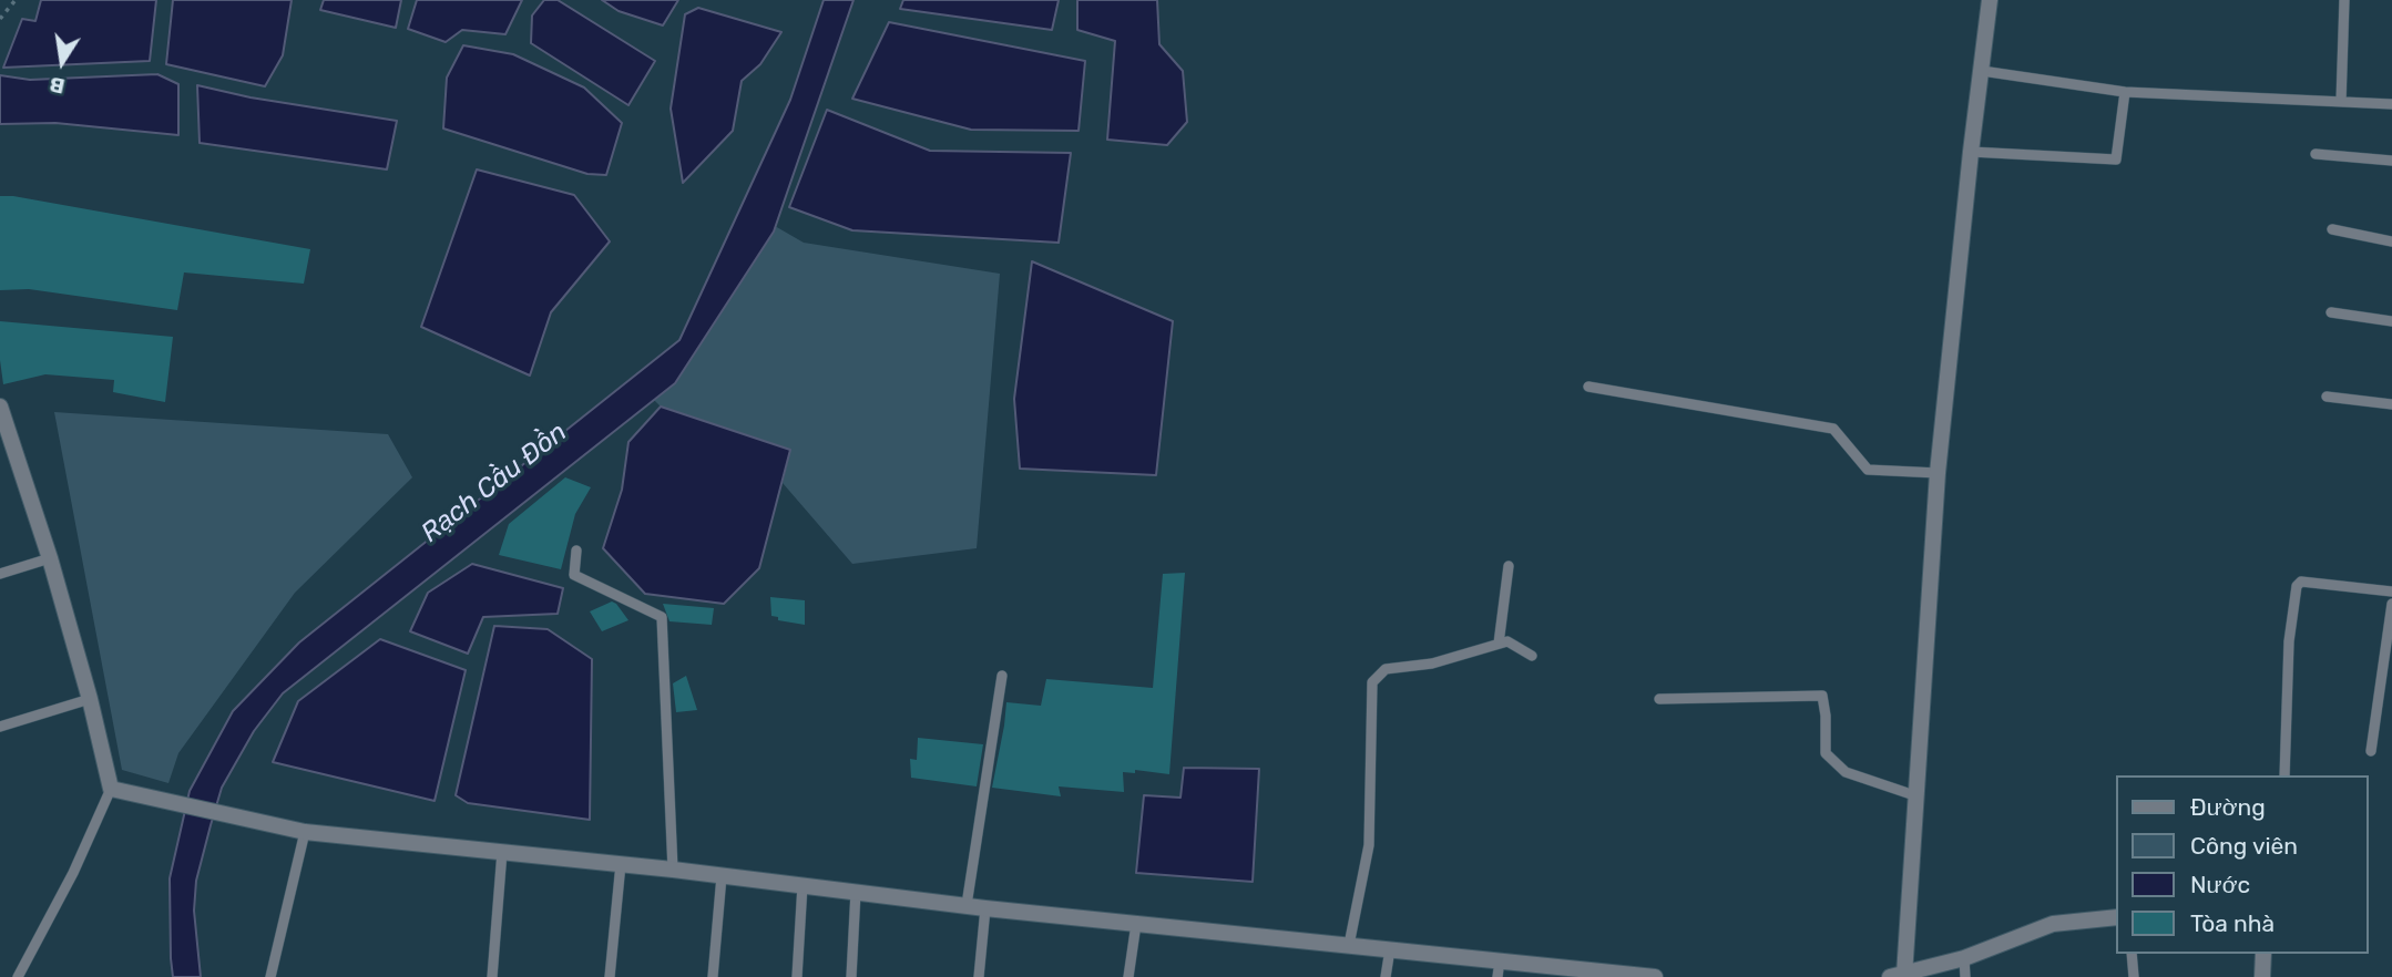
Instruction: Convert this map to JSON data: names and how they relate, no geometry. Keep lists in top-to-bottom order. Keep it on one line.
{"water":["Rạch Cầu Đồn"],"legend":["Đường","Công viên","Nước","Tòa nhà"],"north":"bottom"}
